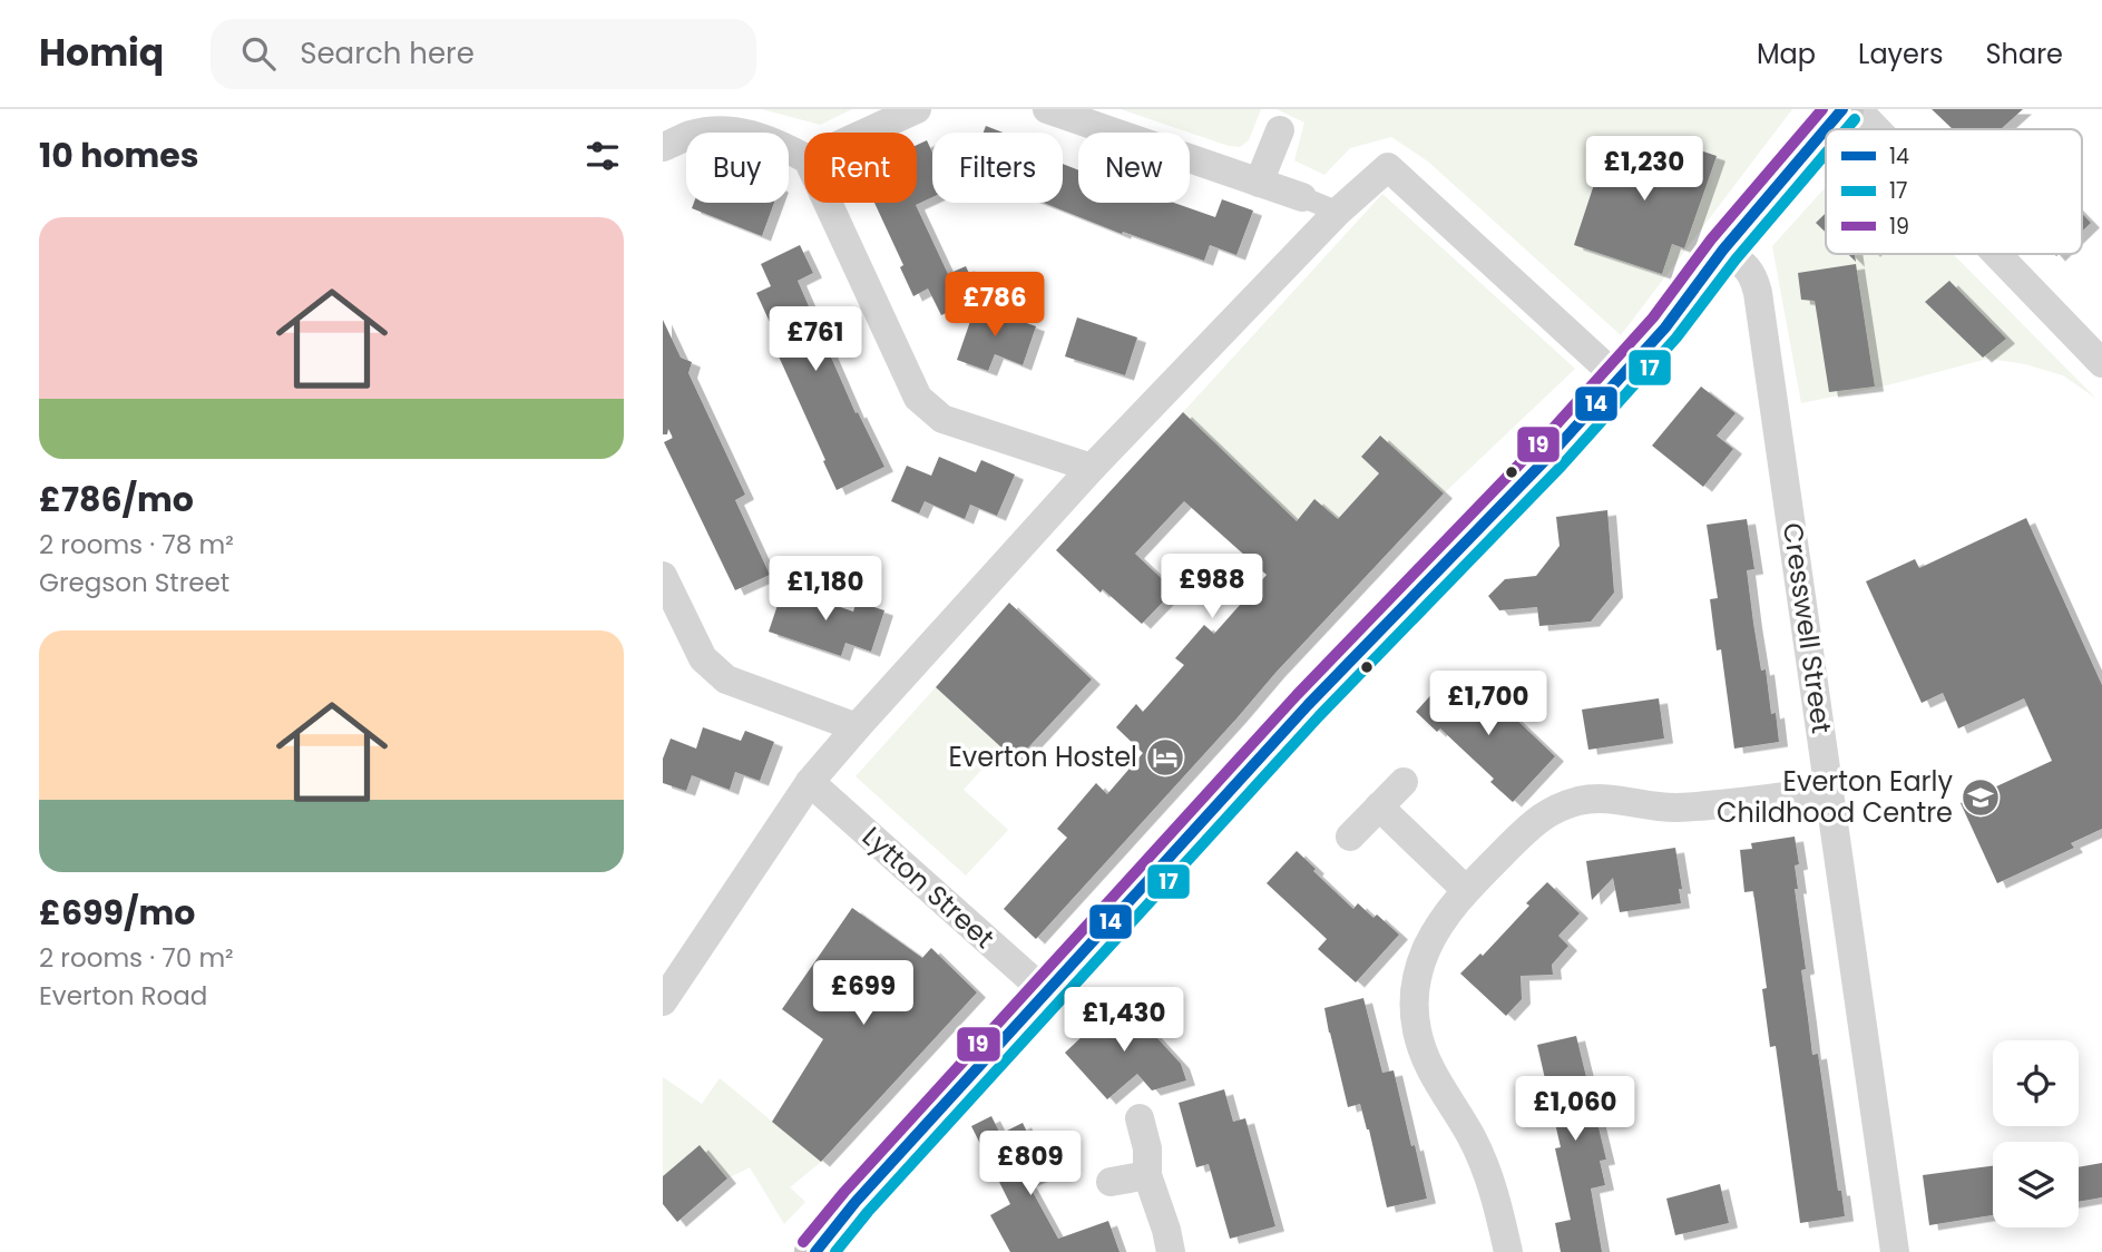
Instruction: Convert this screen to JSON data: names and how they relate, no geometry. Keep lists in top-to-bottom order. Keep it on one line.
{"streets":{"street":["Cresswell Street","Lytton Street"]},"places":{"hotel":["Everton Hostel"],"school or university":["Everton Early Childhood Centre"]},"lines":["transit line 14","transit line 19","transit line 17"],"legend":["14","17","19"],"page":{"header":"Homiq","search":"Search here","nav":["Map","Layers","Share"],"heading":"10 homes","chip":["Buy","Rent","Filters","New"],"price":["£1,230","£786","£761","£988","£1,180","£1,700","£699","£1,430","£1,060","£809"],"list":[{"name":"£786/mo","note":"2 rooms · 78 m² · Gregson Street"},{"name":"£699/mo","note":"2 rooms · 70 m² · Everton Road"}]}}
